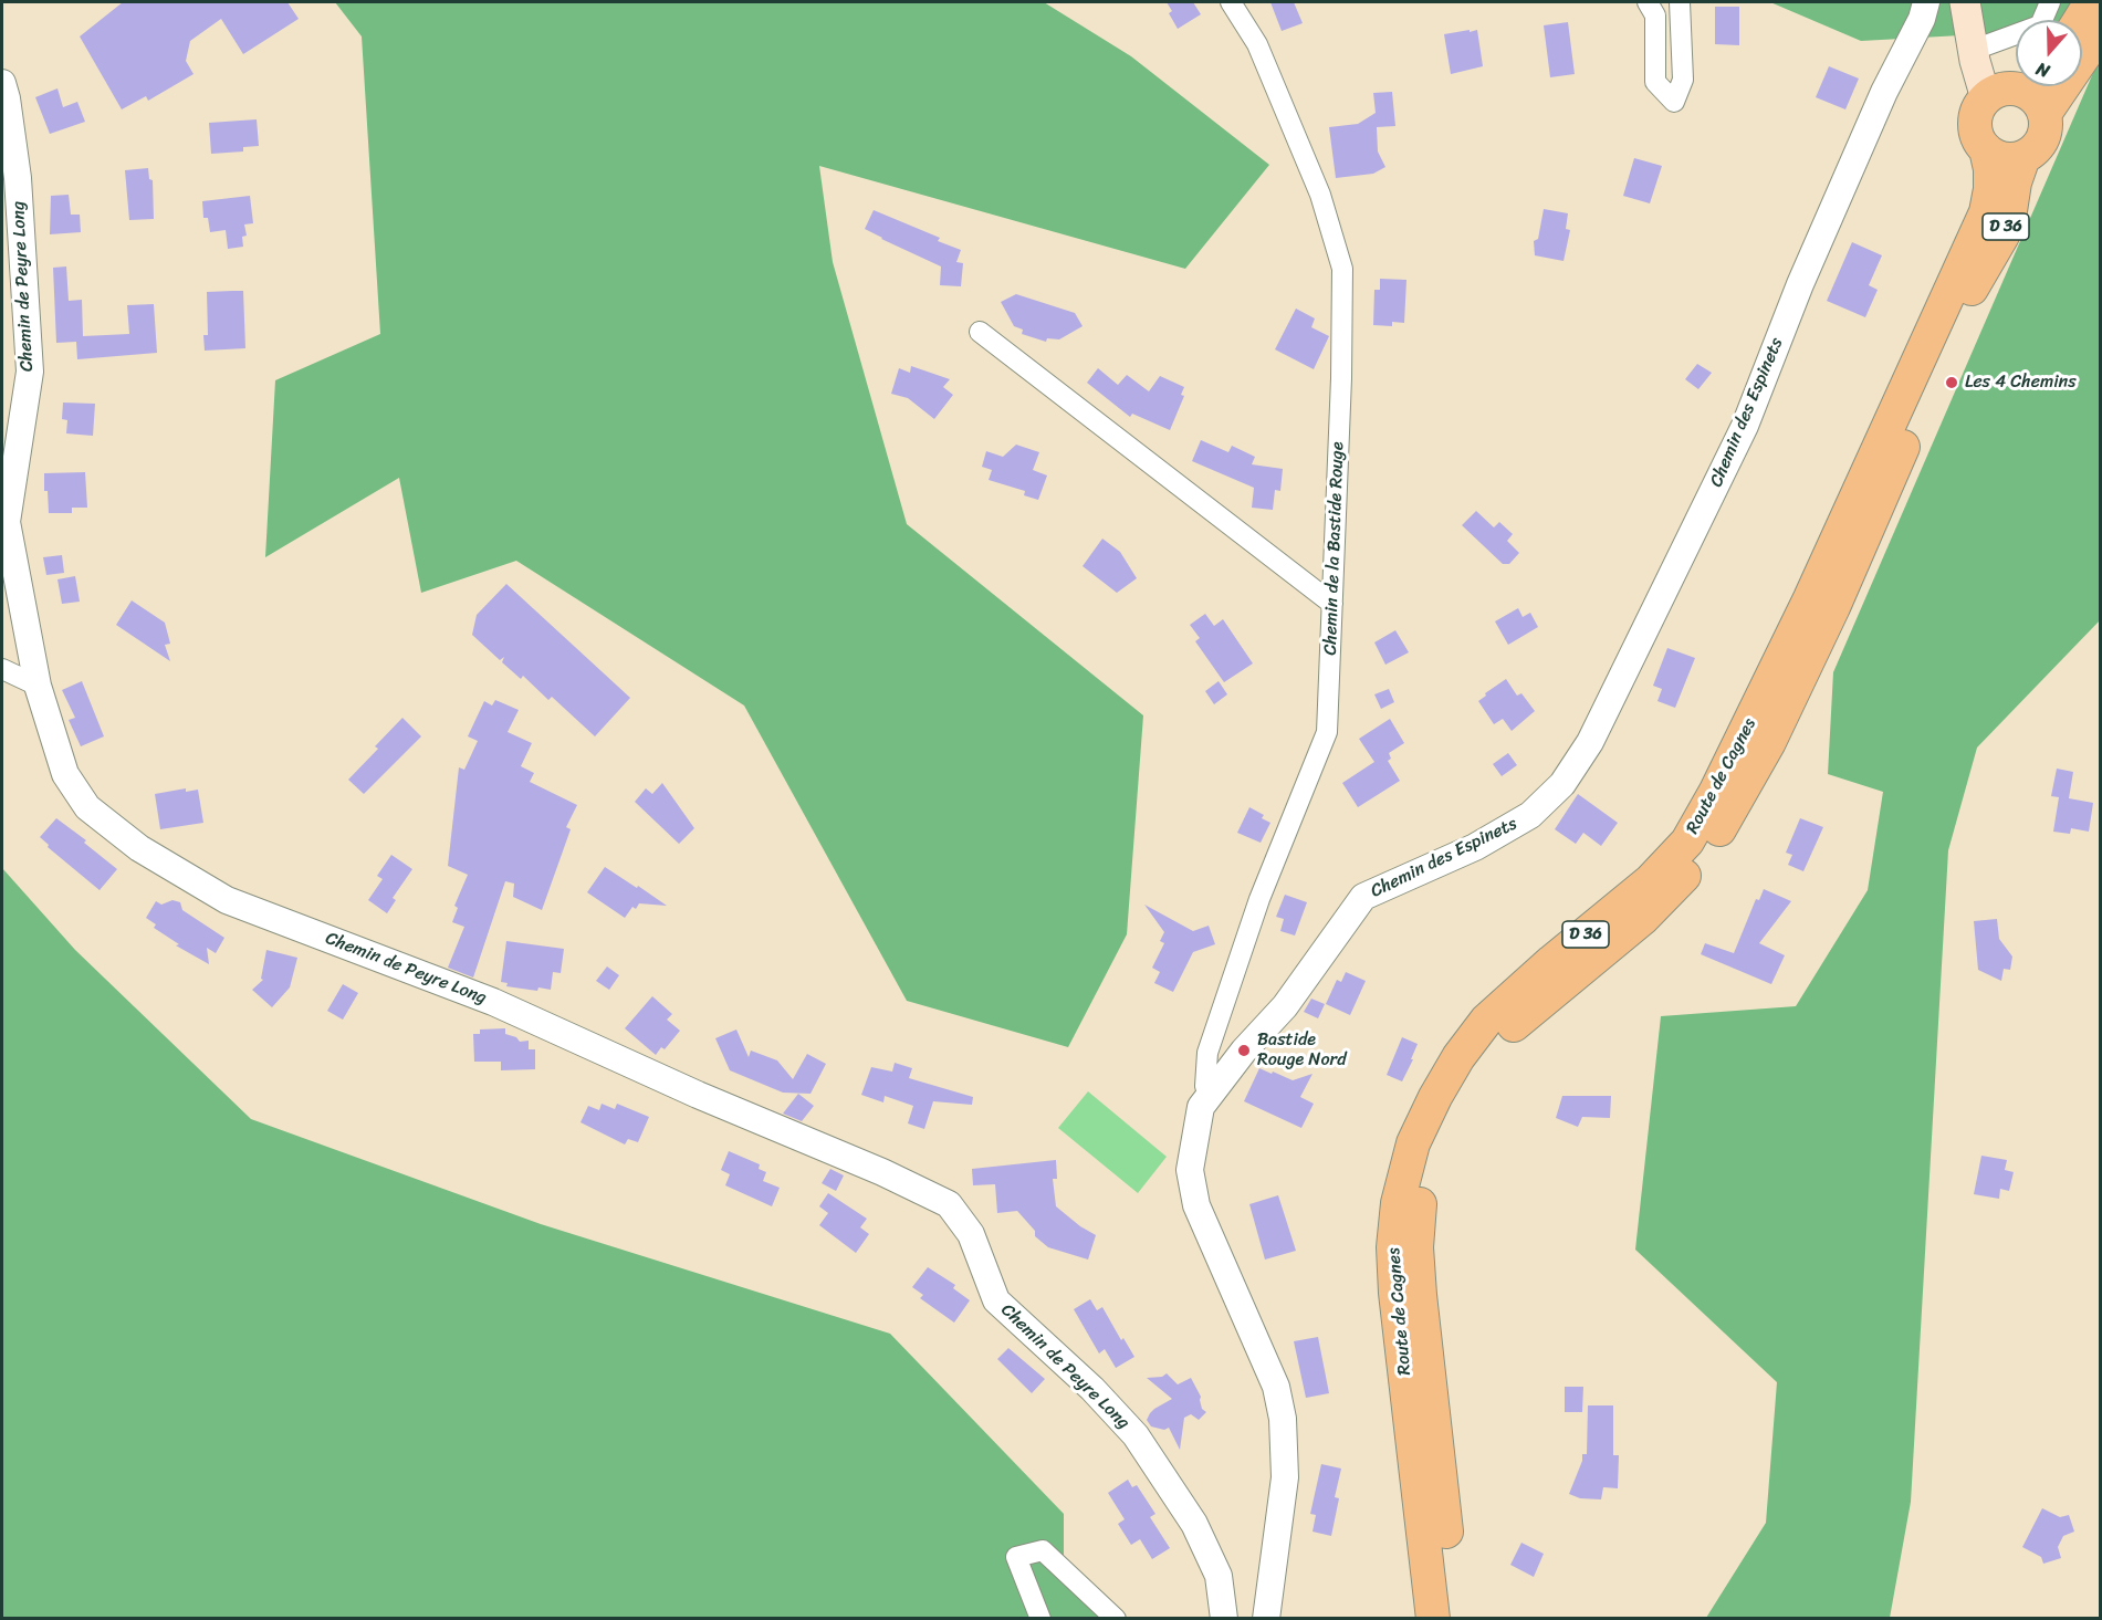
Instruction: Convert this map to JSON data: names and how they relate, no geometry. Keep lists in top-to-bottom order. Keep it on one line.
{"streets":{"main road":["D 36","Route de Cagnes"],"street":["Chemin de Peyre Long","Chemin des Espinets","Chemin de la Bastide Rouge"]},"crossings":[["Chemin des Espinets","Chemin de la Bastide Rouge"]],"places":["Les 4 Chemins","Bastide Rouge Nord"],"north":"bottom"}
